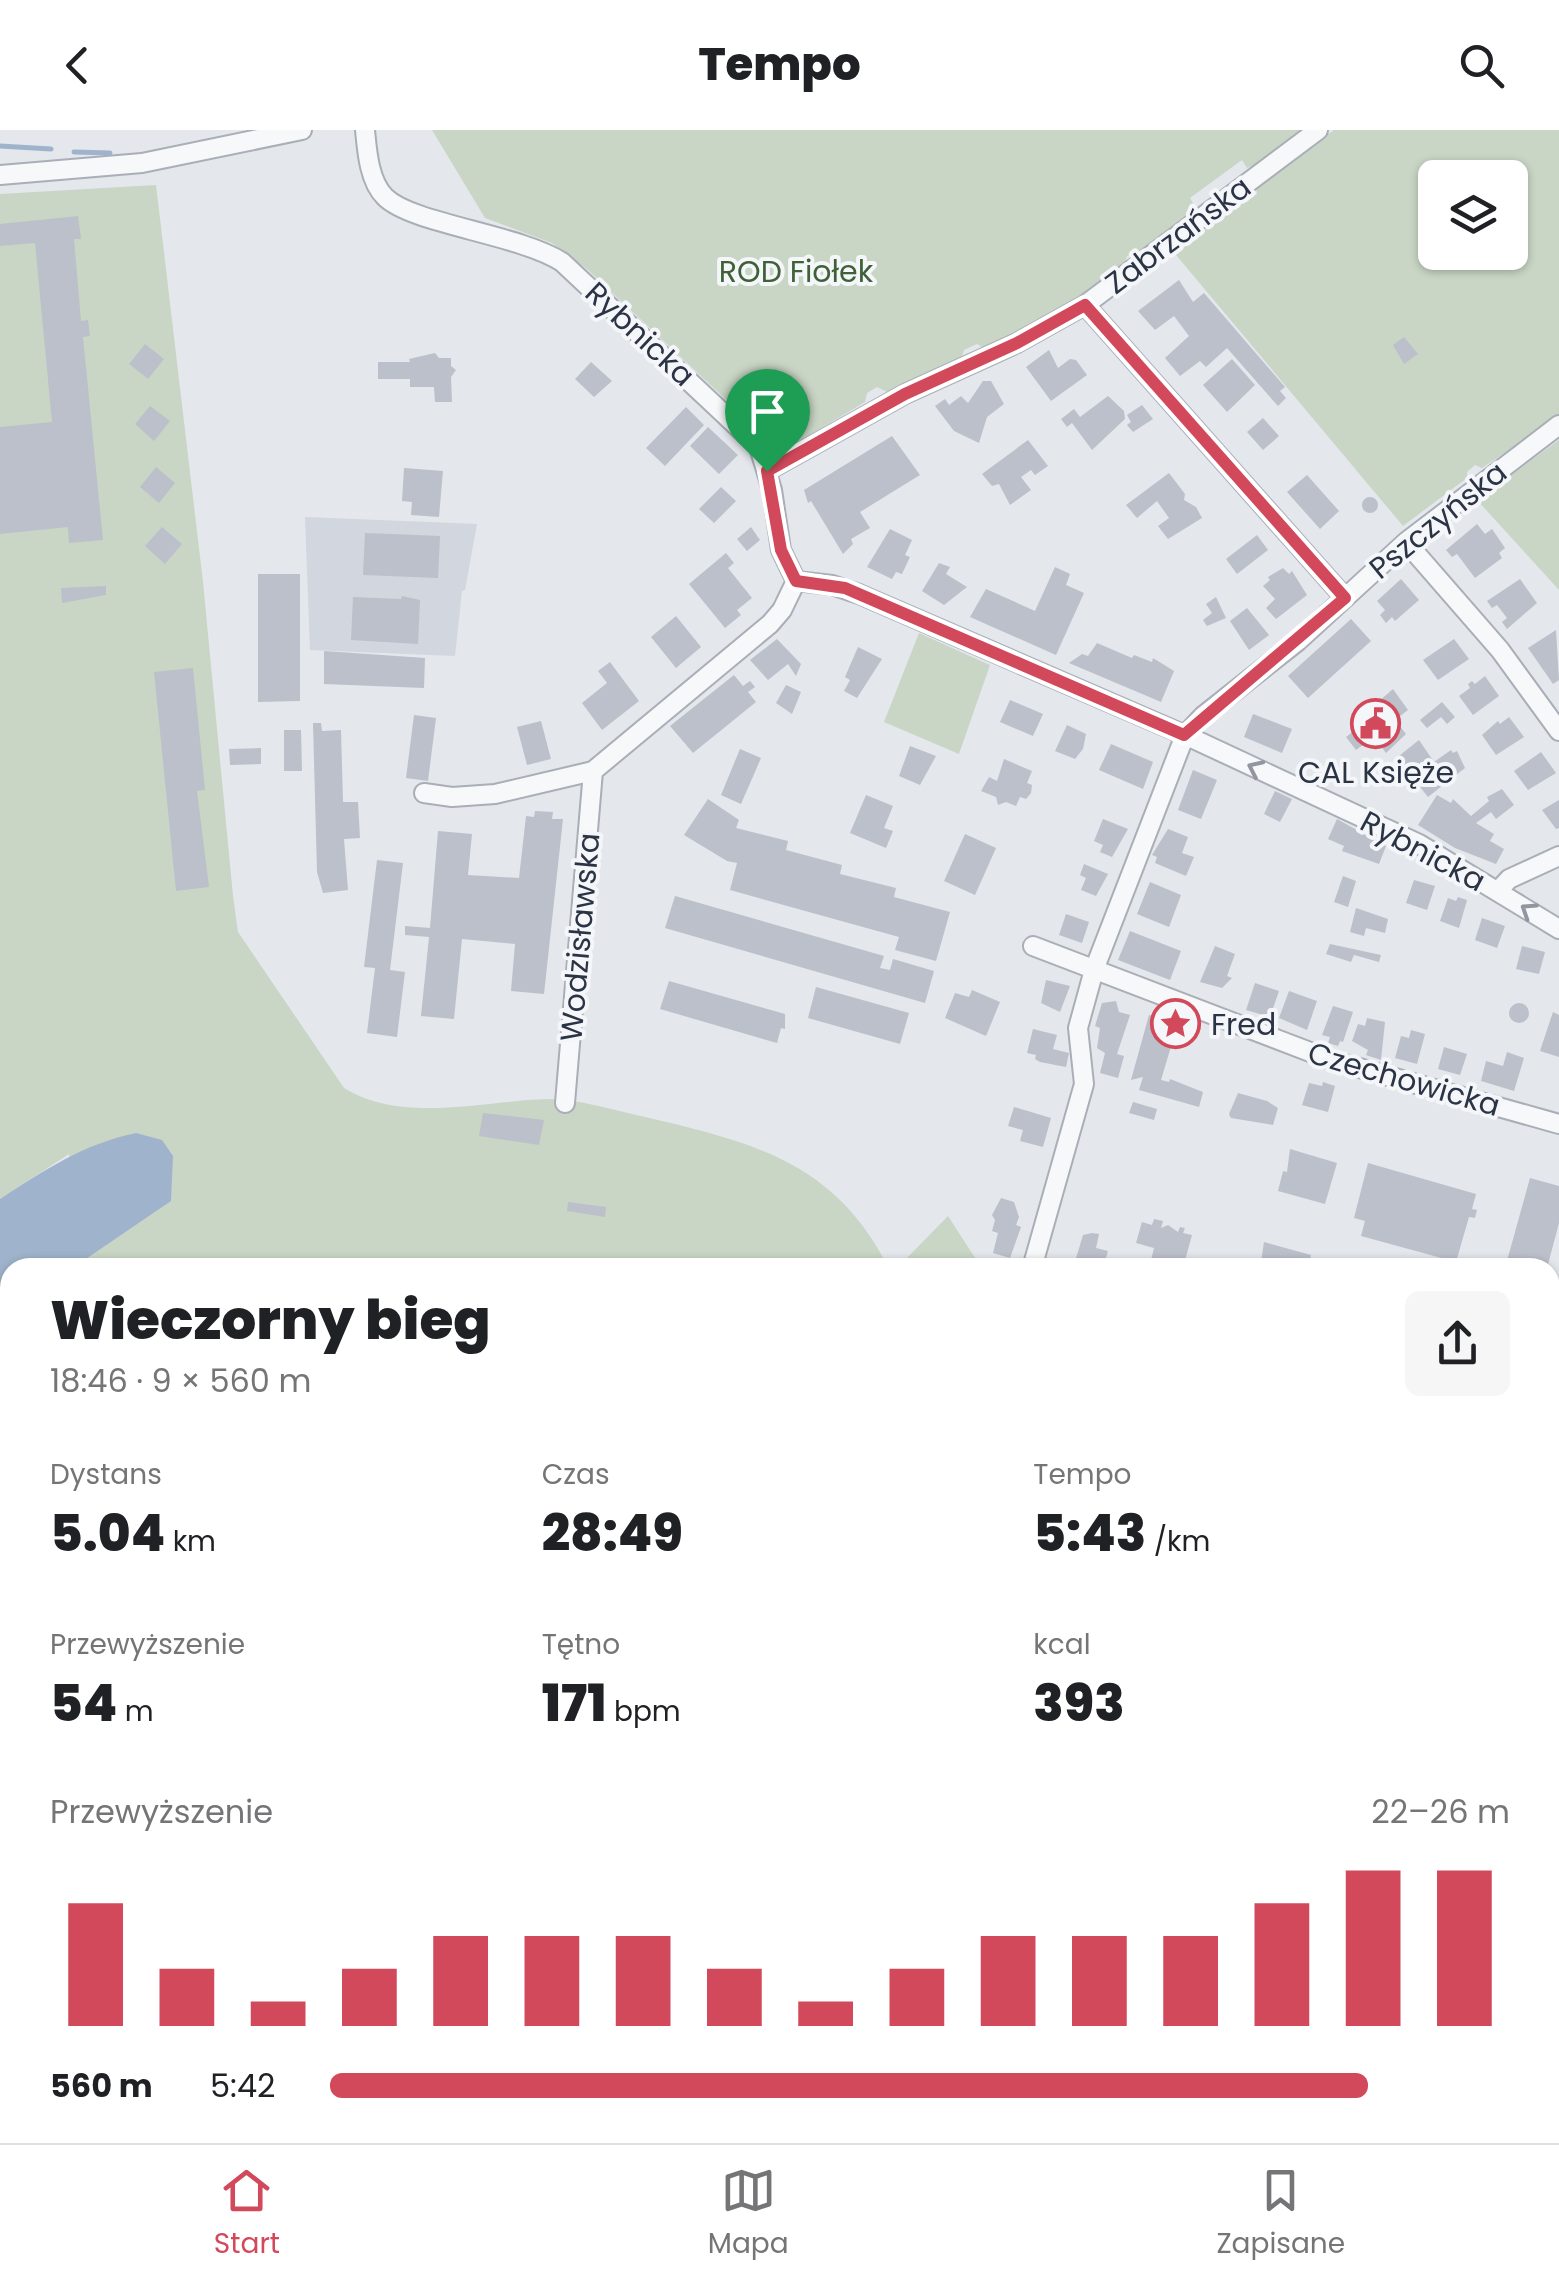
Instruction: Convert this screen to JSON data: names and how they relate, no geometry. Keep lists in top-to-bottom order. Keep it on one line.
{"streets":{"street":["Zabrzańska","Rybnicka","Pszczyńska","Wodzisławska","Czechowicka"]},"crossings":[["Zabrzańska","Rybnicka"],["Rybnicka","Pszczyńska"]],"parks":["ROD Fiołek"],"places":{"public building":["CAL Księże"],"place":["Fred"]},"page":{"header":"Tempo","heading":["Wieczorny bieg","18:46 · 9 × 560 m"],"stats":[["Dystans","5.04 km"],["Czas","28:49"],["Tempo","5:43 /km"],["Przewyższenie","54 m"],["Tętno","171 bpm"],["kcal","393"]],"chart":["Przewyższenie","22–26 m"],"list":[{"name":"560 m","note":"5:42"}],"tabs":["Start","Mapa","Zapisane"]}}
